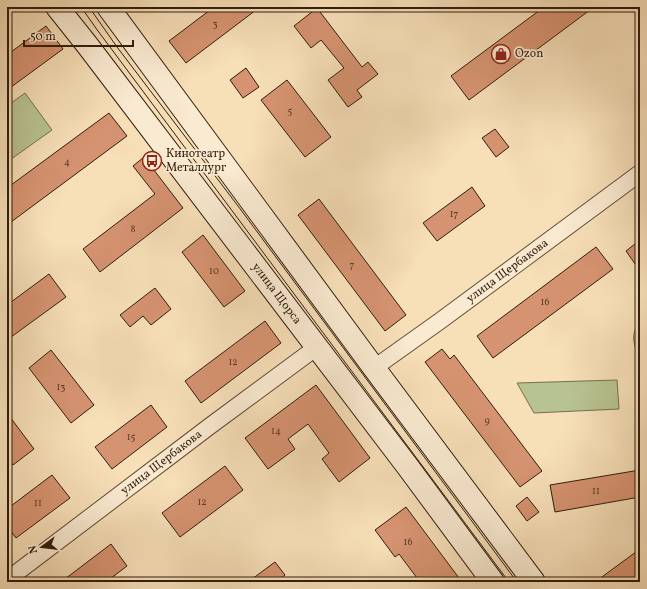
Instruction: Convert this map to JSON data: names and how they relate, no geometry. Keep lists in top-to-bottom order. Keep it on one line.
{"streets":{"main road":["улица Щорса"],"street":["улица Щербакова"]},"crossings":[["улица Щербакова","улица Щорса"]],"places":{"shop":["Ozon"],"bus stop":["Кинотеатр Металлург"]},"house_numbers":["3","5","4","17","8","7","10","16","12","13","9","14","15","11","12","11","16"],"scale_bar":"50 m","north":"left"}
